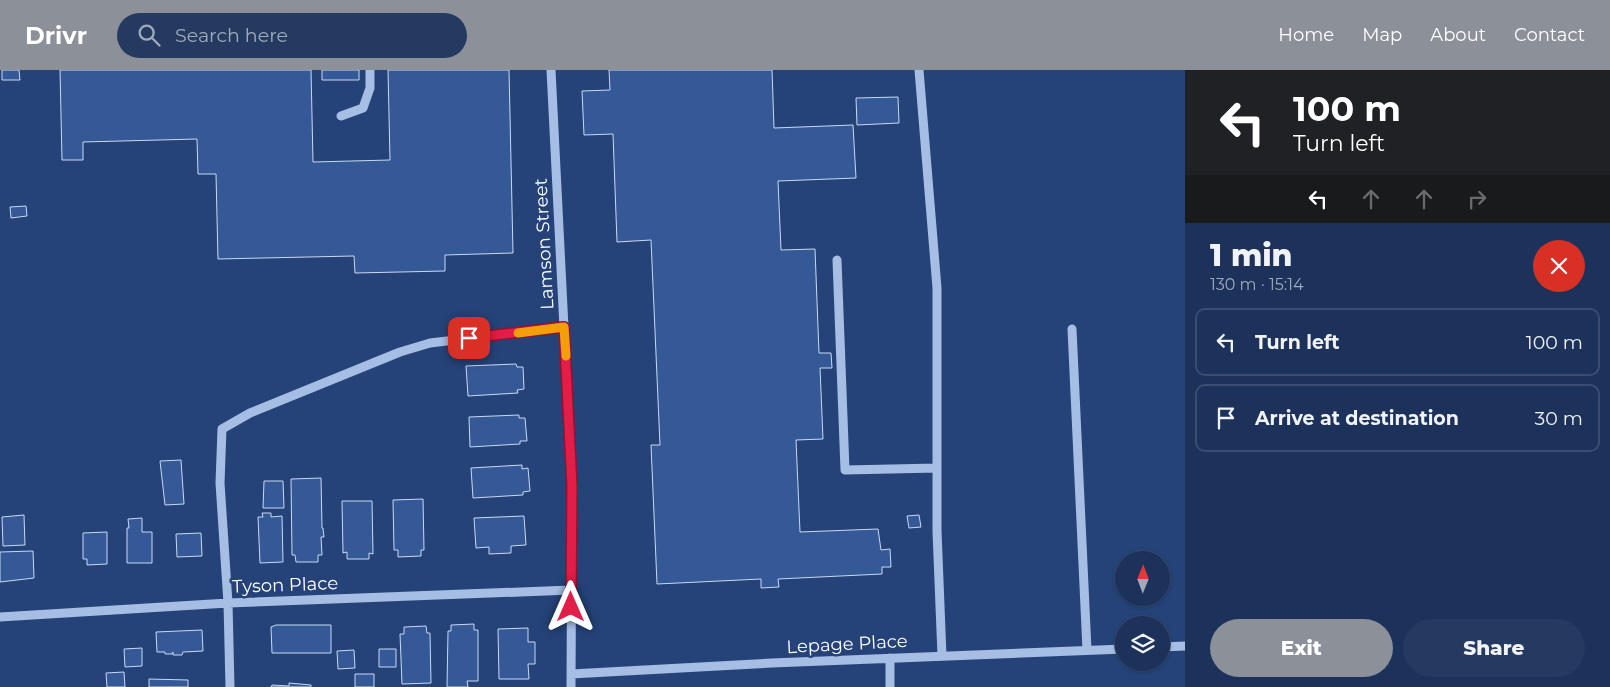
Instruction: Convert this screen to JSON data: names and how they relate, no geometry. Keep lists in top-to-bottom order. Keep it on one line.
{"streets":{"street":["Lamson Street","Tyson Place","Lepage Place"]},"crossings":[["Lamson Street","Tyson Place"],["Lamson Street","Lepage Place"]],"north":"top","page":{"header":"Drivr","search":"Search here","nav":["Home","Map","About","Contact"],"turn":["100 m","Turn left"],"heading":["1 min","130 m · 15:14"],"list":[{"name":"Turn left","value":"100 m"},{"name":"Arrive at destination","value":"30 m"}],"buttons":["Exit","Share"]}}
